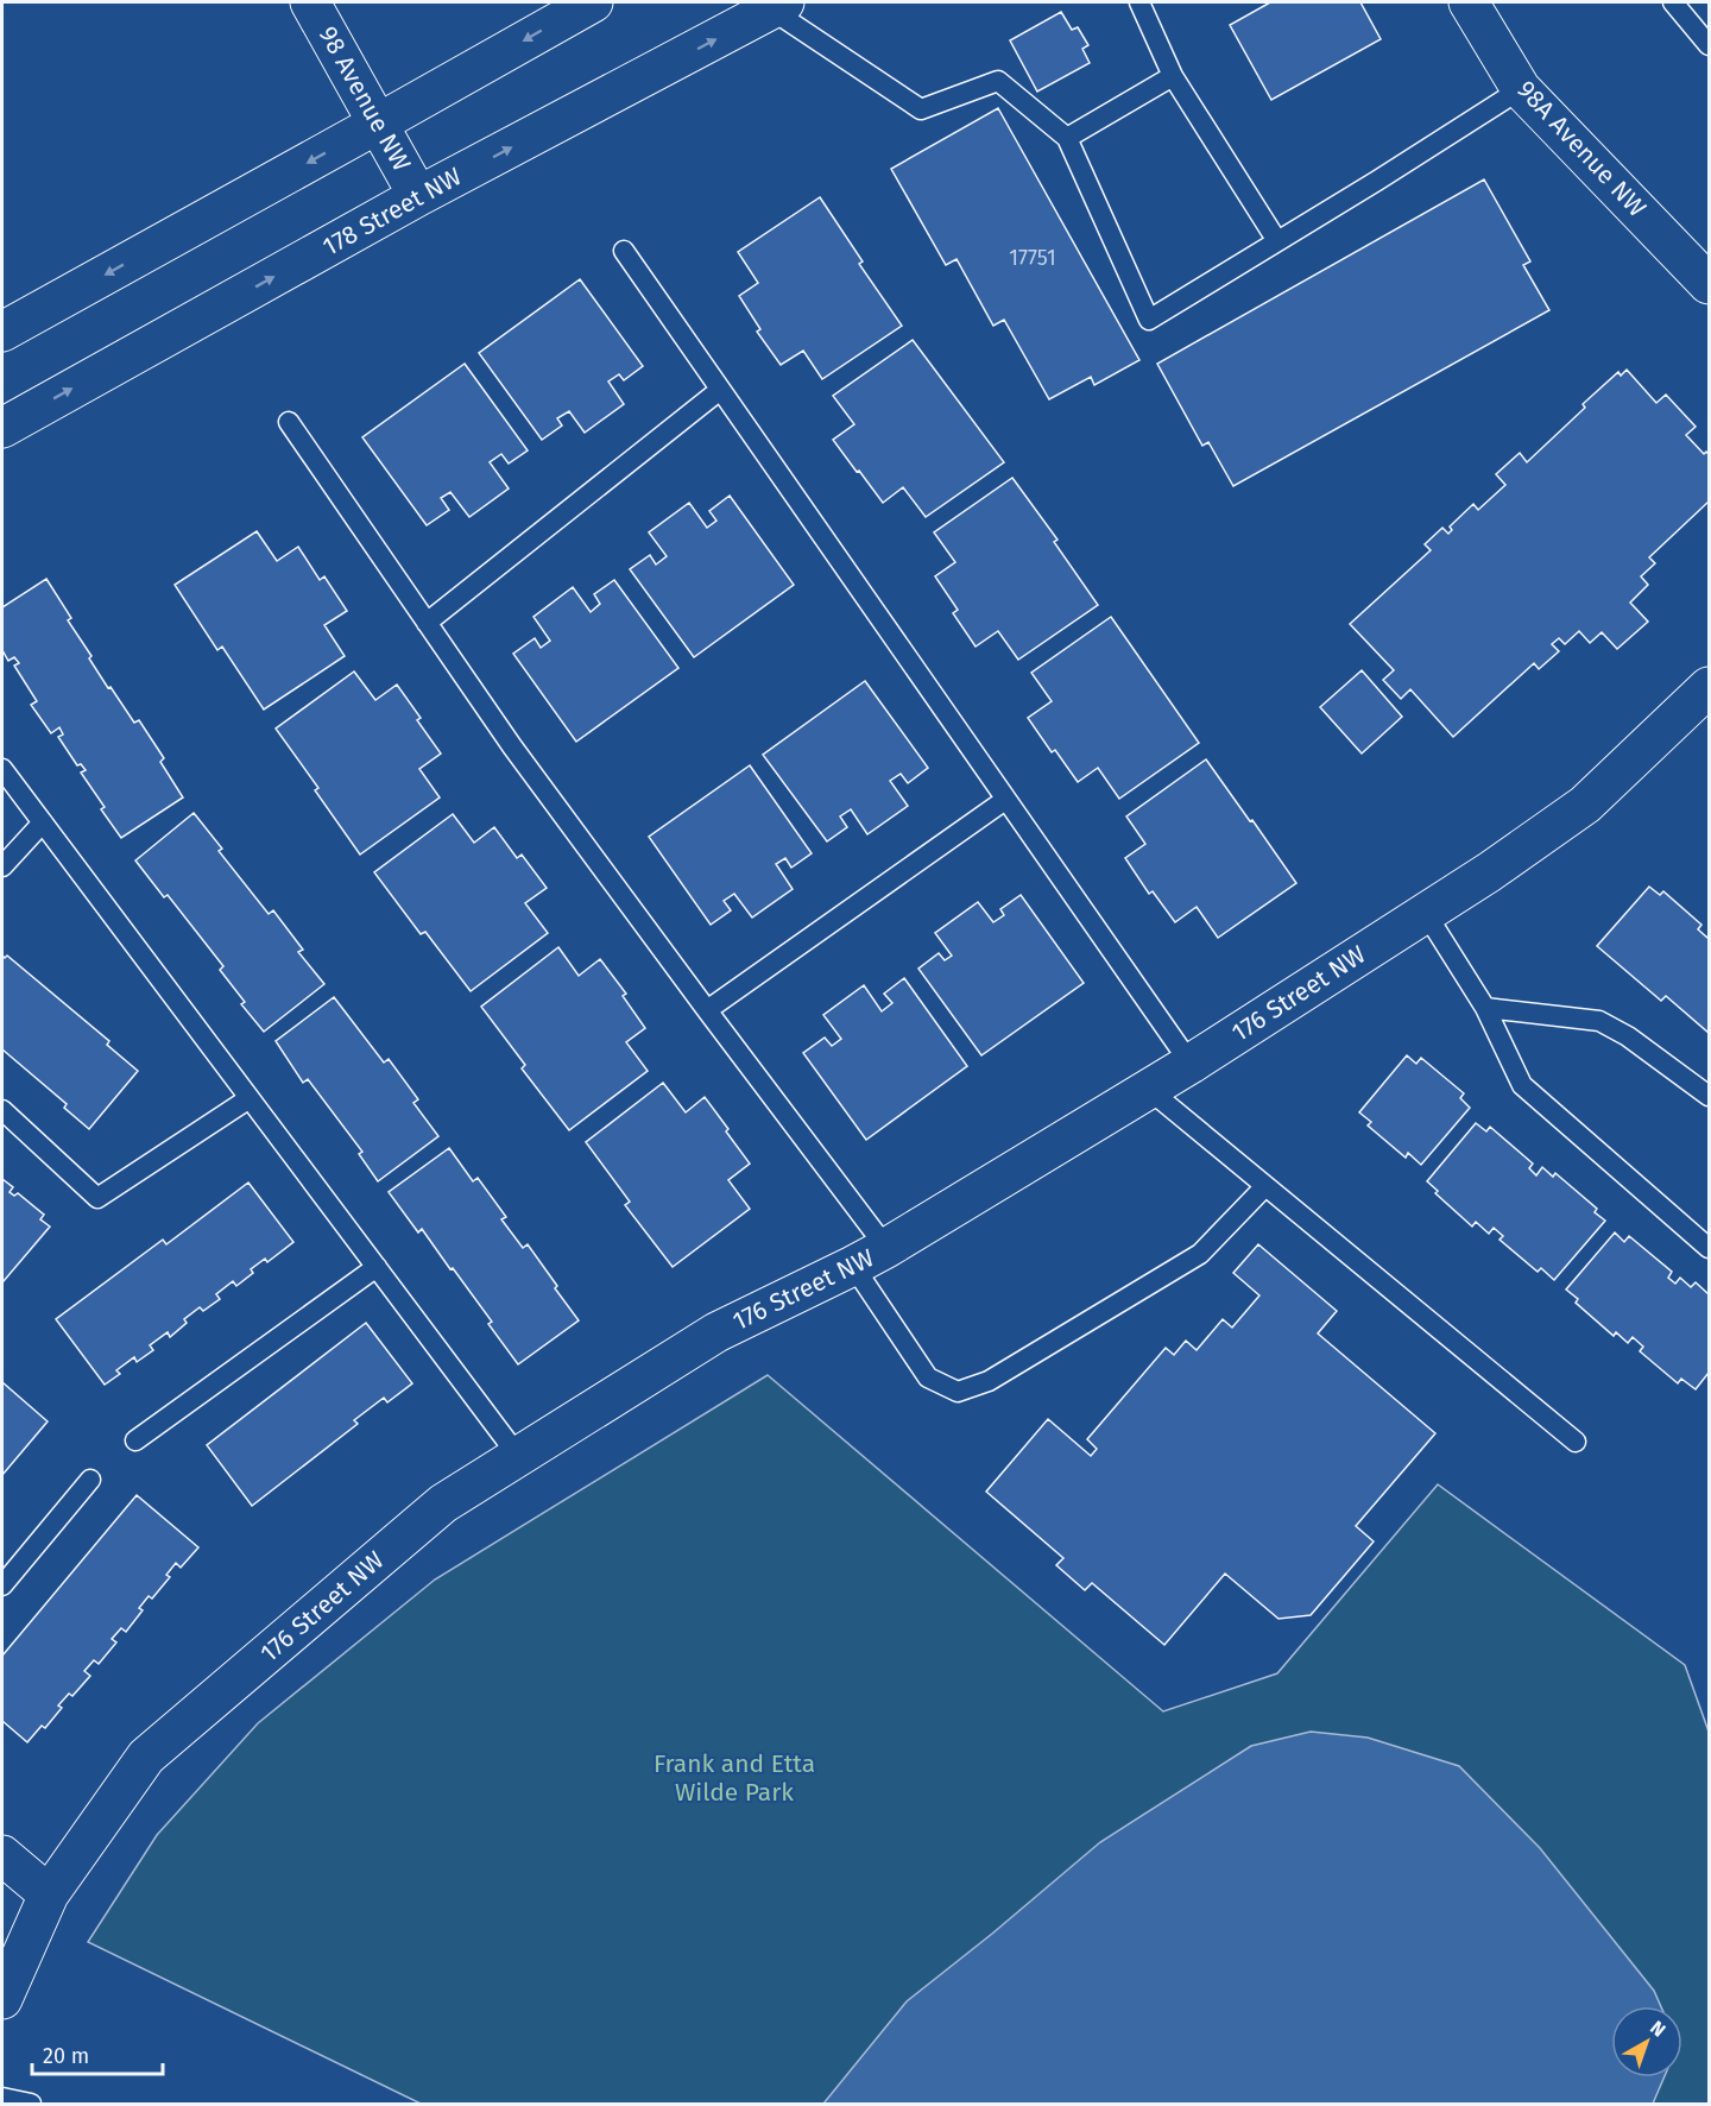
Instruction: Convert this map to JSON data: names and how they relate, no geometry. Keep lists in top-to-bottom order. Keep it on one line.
{"streets":{"street":["98 Avenue NW","98A Avenue NW","178 Street NW","176 Street NW"]},"crossings":[["98 Avenue NW","178 Street NW"]],"parks":["Frank and Etta Wilde Park"],"house_numbers":["17751"],"scale_bar":"20 m","north":"top right"}
